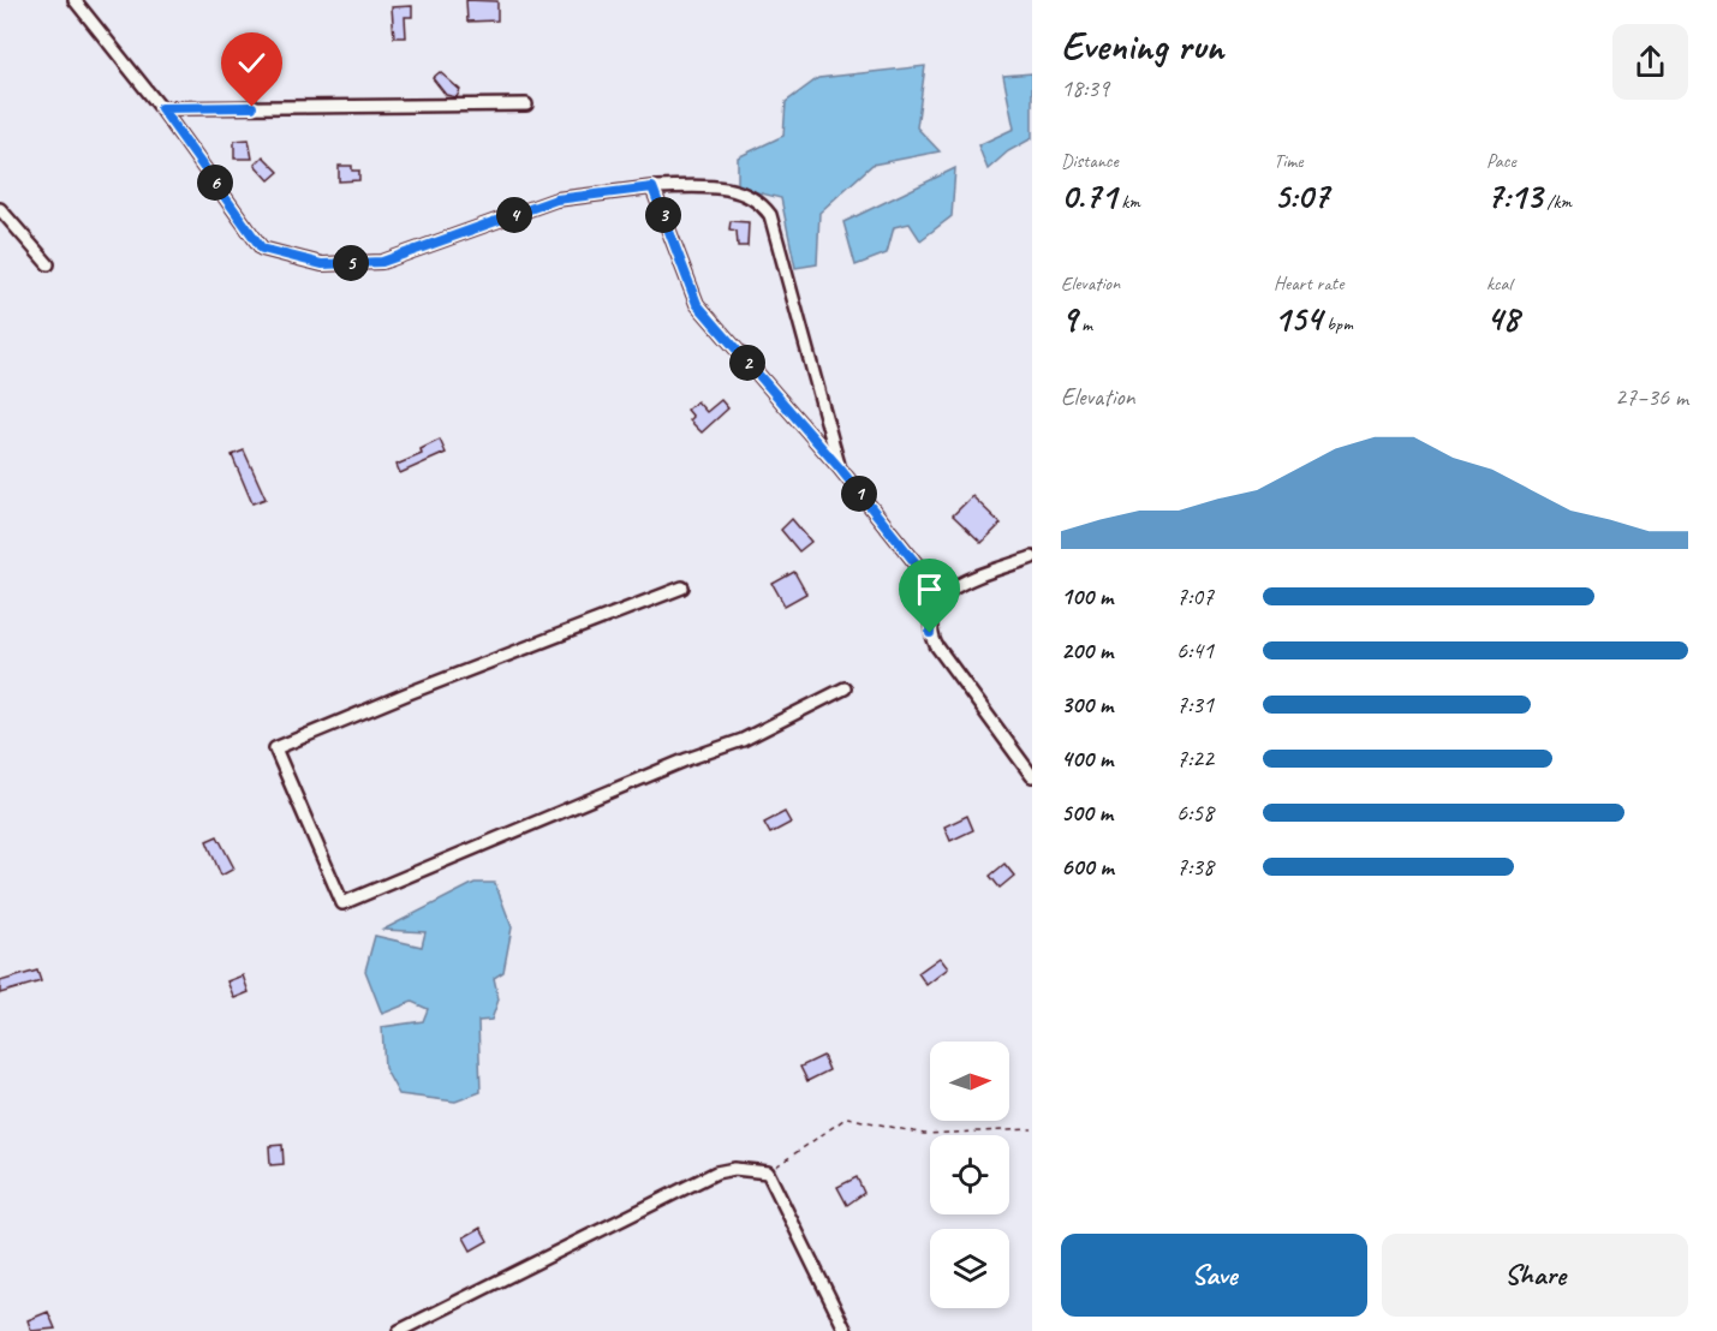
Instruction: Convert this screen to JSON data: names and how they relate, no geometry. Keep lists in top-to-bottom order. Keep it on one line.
{"north":"right","page":{"heading":["Evening run","18:39"],"stats":[["Distance","0.71 km"],["Time","5:07"],["Pace","7:13 /km"],["Elevation","9 m"],["Heart rate","154 bpm"],["kcal","48"]],"pins":["6","3","4","5","2","1"],"chart":["Elevation","27–36 m"],"list":[{"name":"100 m","note":"7:07"},{"name":"200 m","note":"6:41"},{"name":"300 m","note":"7:31"},{"name":"400 m","note":"7:22"},{"name":"500 m","note":"6:58"},{"name":"600 m","note":"7:38"}],"buttons":["Save","Share"]}}
